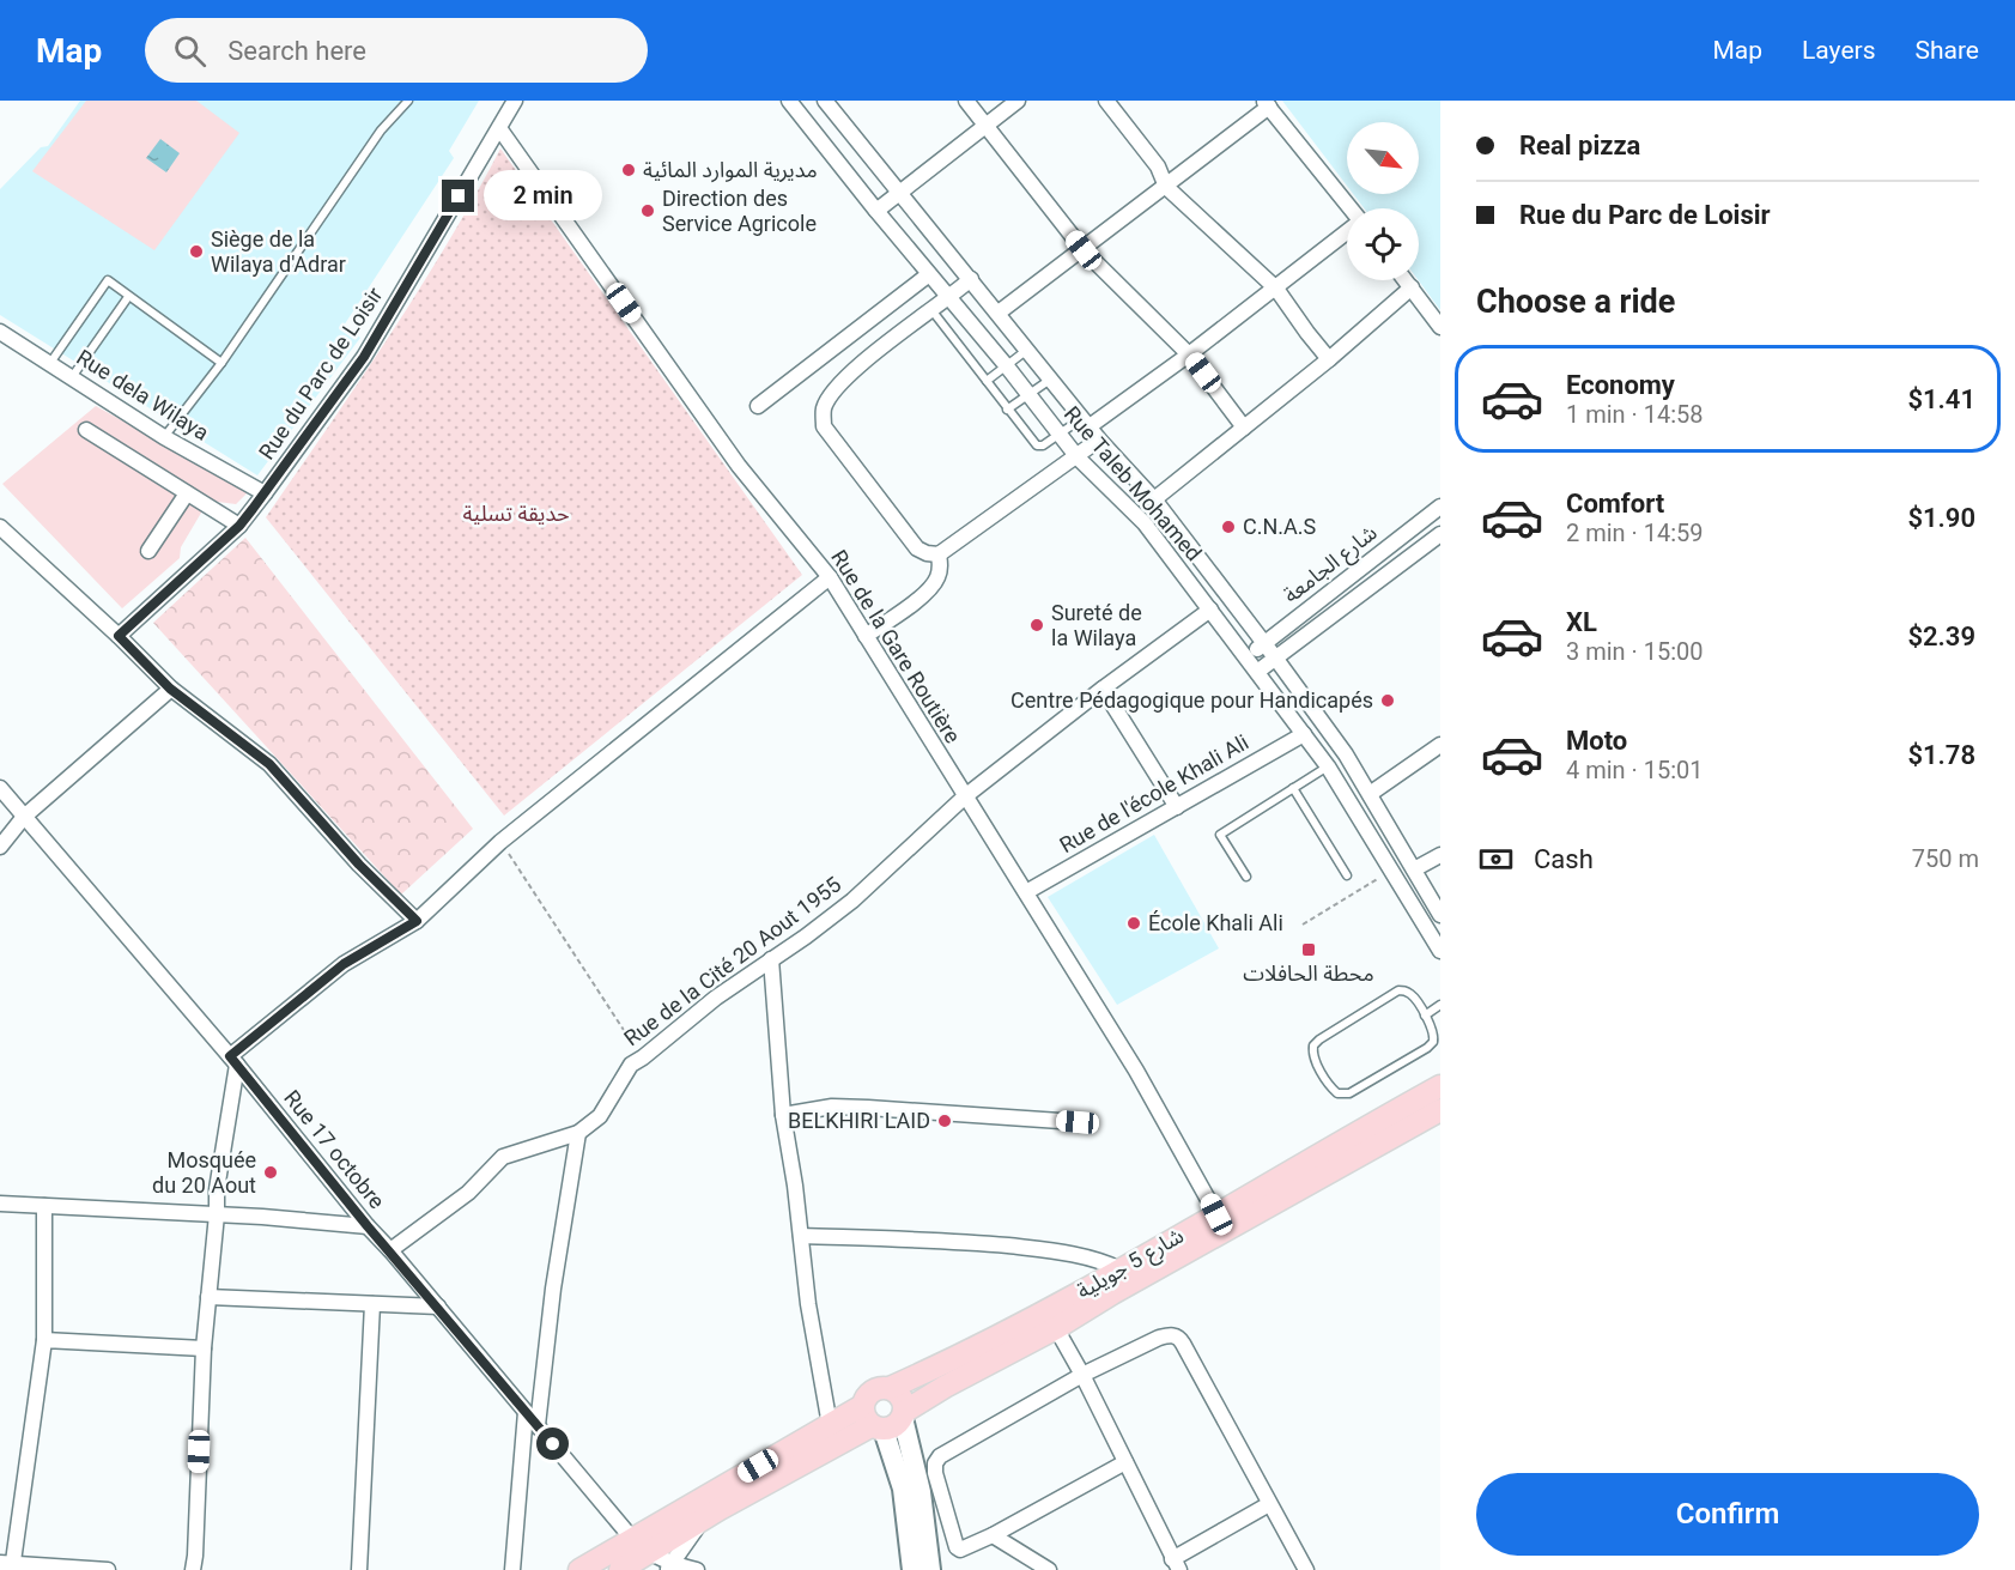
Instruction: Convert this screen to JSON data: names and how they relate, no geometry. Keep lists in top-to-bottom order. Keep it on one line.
{"streets":{"main road":["شارع 5 جويلية"],"street":["Rue du Parc de Loisir","Rue dela Wilaya","Rue Taleb Mohamed","شارع الجامعة","Rue de la Gare Routière","Rue de l'école Khali Ali","Rue de la Cité 20 Aout 1955","Rue 17 octobre"]},"crossings":[["Rue du Parc de Loisir","Rue dela Wilaya"],["Rue du Parc de Loisir","Rue de la Gare Routière"],["Rue Taleb Mohamed","شارع الجامعة"],["Rue Taleb Mohamed","Rue de l'école Khali Ali"],["Rue Taleb Mohamed","Rue de la Cité 20 Aout 1955"],["Rue de la Gare Routière","Rue de l'école Khali Ali"],["Rue de la Gare Routière","Rue de la Cité 20 Aout 1955"],["Rue de la Gare Routière","شارع 5 جويلية"],["Rue de la Cité 20 Aout 1955","Rue 17 octobre"]],"parks":["حديقة تسلية"],"places":{"other":["مديرية الموارد المائية","Direction des Service Agricole","Siège de la Wilaya d'Adrar","C.N.A.S","Sureté de la Wilaya","Centre Pédagogique pour Handicapés","École Khali Ali","BELKHIRI LAID","Mosquée du 20 Aout"],"transit":["محطة الحافلات"]},"north":"bottom right","page":{"header":"Map","search":"Search here","nav":["Map","Layers","Share"],"banner":["Real pizza","Rue du Parc de Loisir"],"bubble":"2 min","heading":"Choose a ride","list":[{"name":"Economy","note":"1 min · 14:58","value":"$1.41"},{"name":"Comfort","note":"2 min · 14:59","value":"$1.90"},{"name":"XL","note":"3 min · 15:00","value":"$2.39"},{"name":"Moto","note":"4 min · 15:01","value":"$1.78"}],"pay":["Cash","750 m"],"buttons":"Confirm"}}
